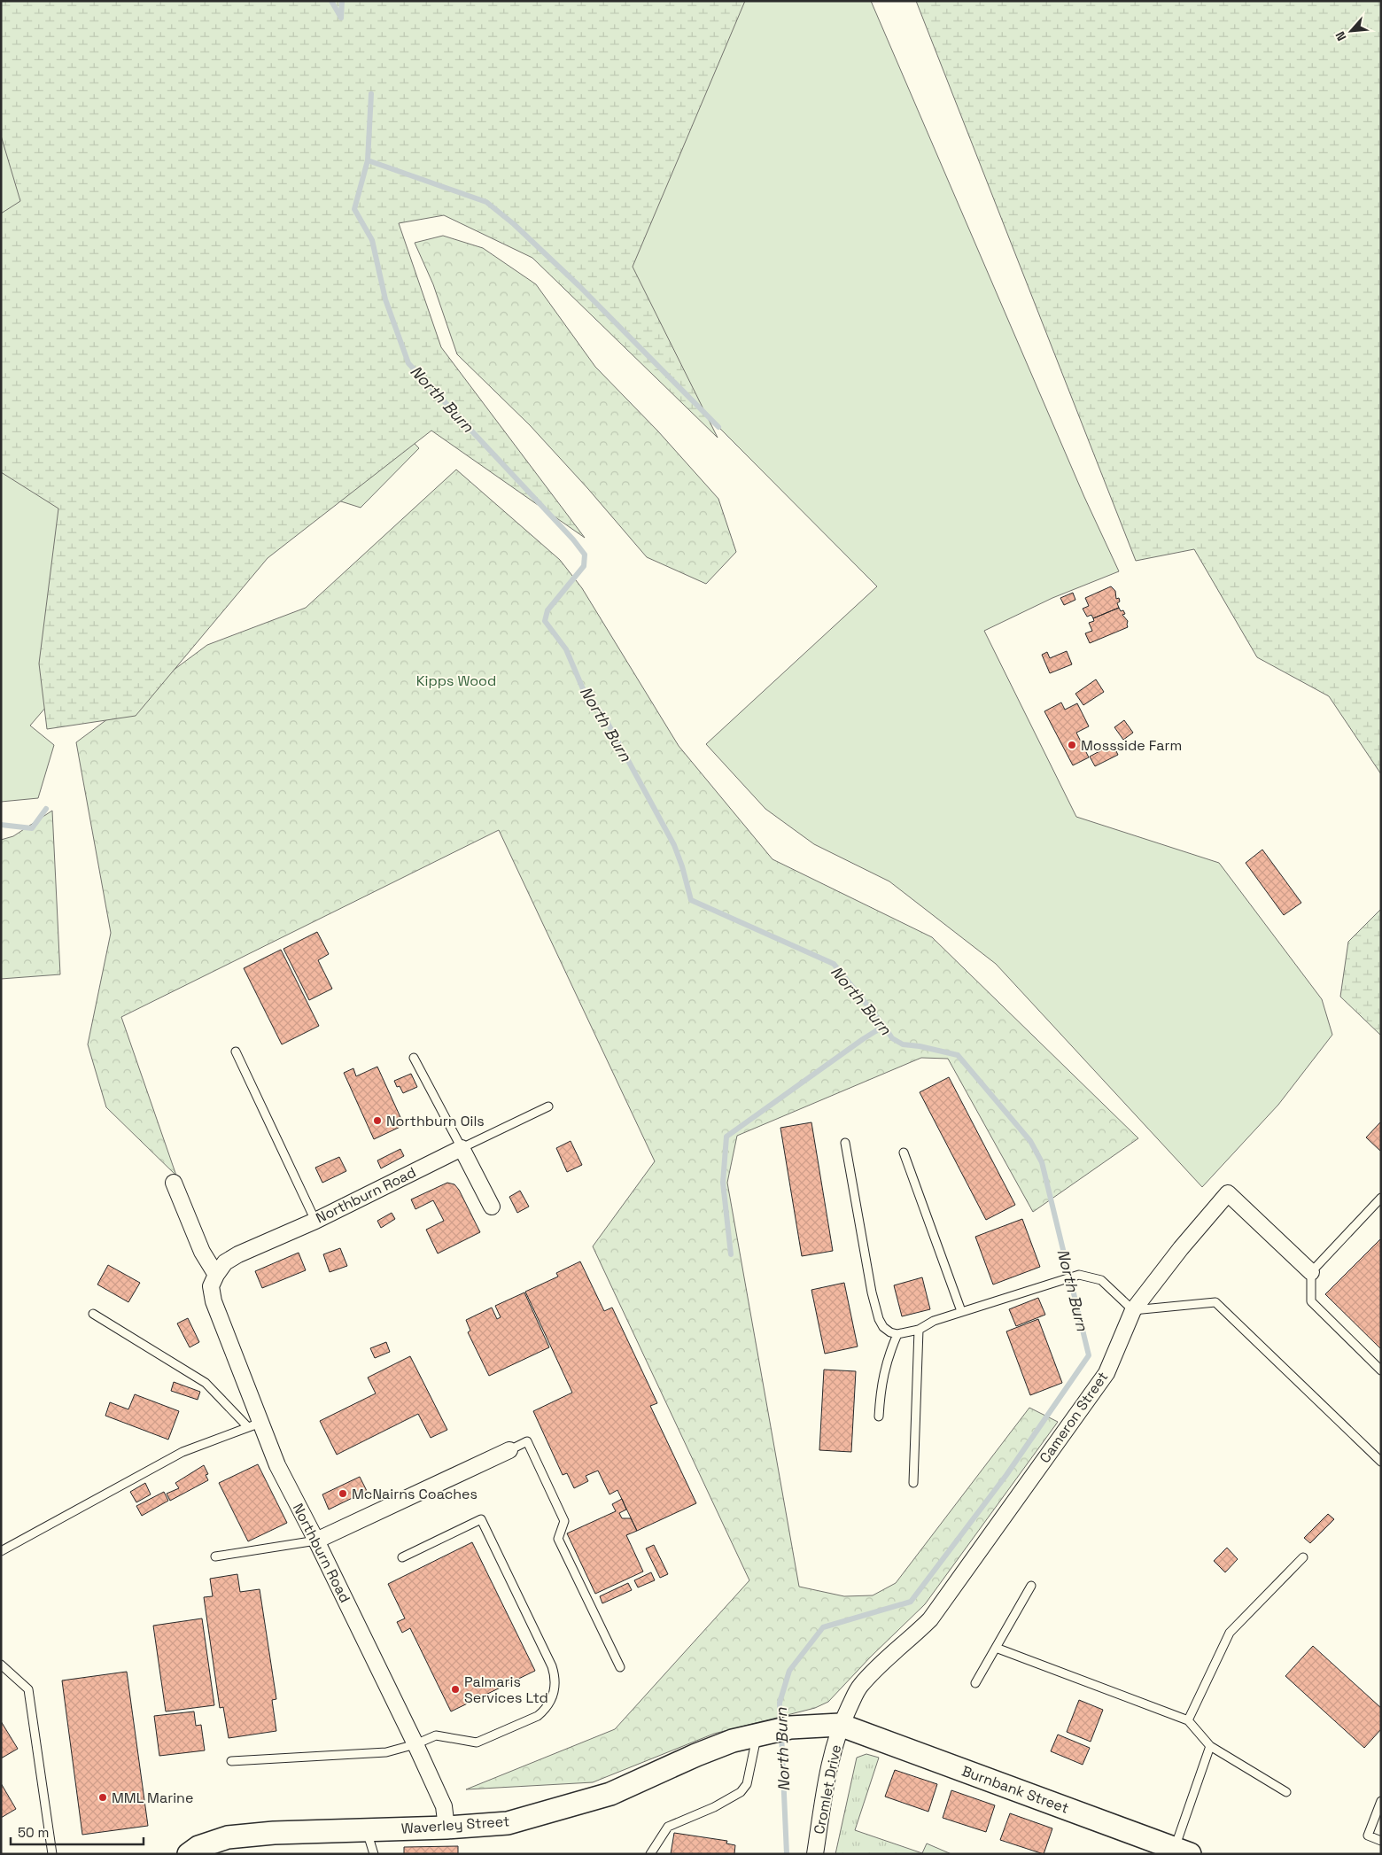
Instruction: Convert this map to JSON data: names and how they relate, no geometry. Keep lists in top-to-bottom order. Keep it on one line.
{"streets":{"main road":["Burnbank Street","Waverley Street"],"street":["Northburn Road","Cameron Street","Cromlet Drive"]},"crossings":[["Northburn Road","Waverley Street"],["Cameron Street","Cromlet Drive"],["Cameron Street","Burnbank Street"],["Cameron Street","Waverley Street"],["Cromlet Drive","Burnbank Street"],["Cromlet Drive","Waverley Street"],["Burnbank Street","Waverley Street"]],"water":["North Burn"],"parks":["Kipps Wood"],"places":["Mossside Farm","Northburn Oils","McNairns Coaches","Palmaris Services Ltd","MML Marine"],"scale_bar":"50 m","north":"bottom left"}
